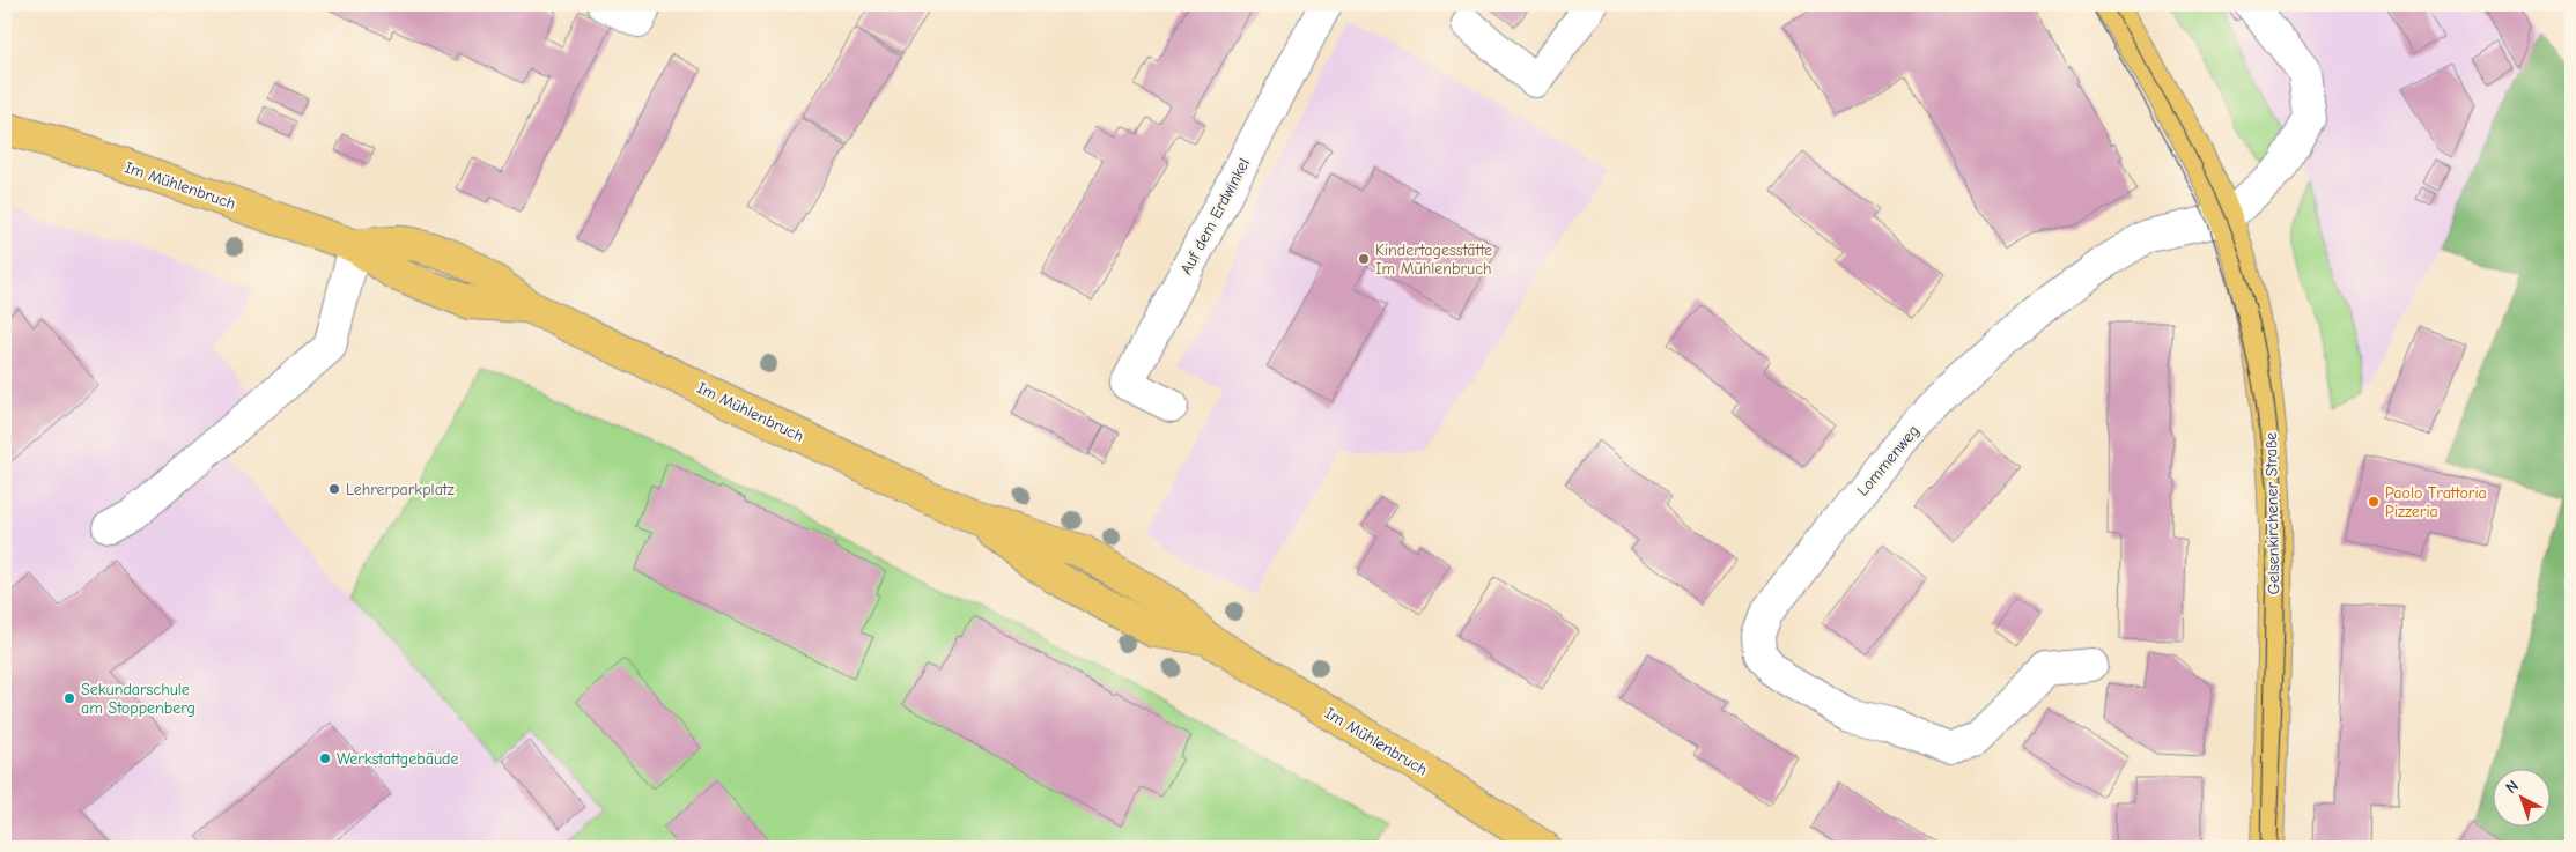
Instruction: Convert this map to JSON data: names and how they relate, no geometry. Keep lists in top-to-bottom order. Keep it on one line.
{"streets":{"main road":["Im Mühlenbruch","Gelsenkirchener Straße"],"street":["Auf dem Erdwinkel","Lommenweg"]},"crossings":[["Lommenweg","Gelsenkirchener Straße"]],"places":["Kindertagesstätte Im Mühlenbruch","Lehrerparkplatz","Paolo Trattoria Pizzeria","Sekundarschule am Stoppenberg","Werkstattgebäude"],"north":"top left"}
